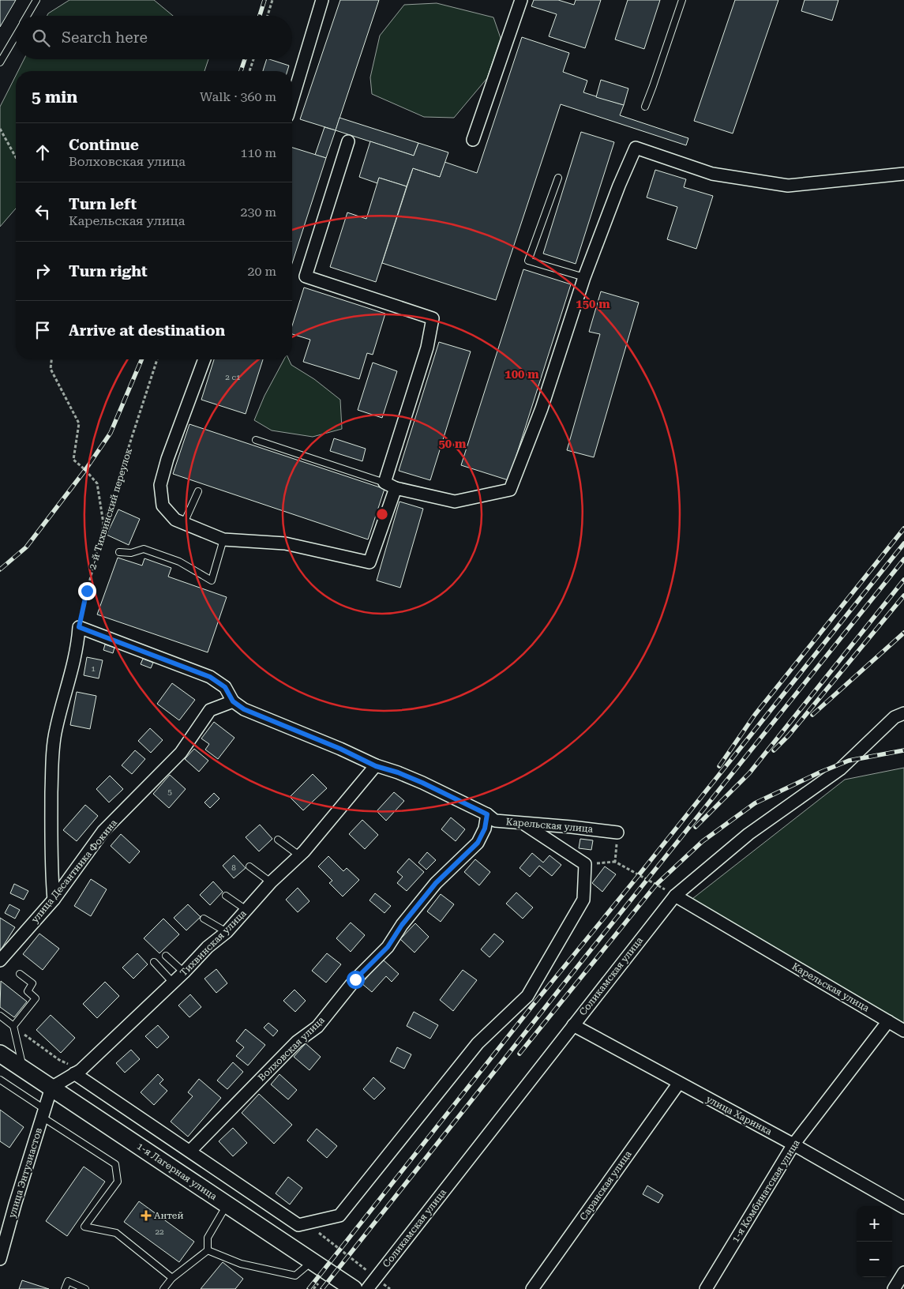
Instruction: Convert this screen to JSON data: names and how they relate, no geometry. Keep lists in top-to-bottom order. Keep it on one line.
{"streets":{"main road":["1-я Лагерная улица"],"street":["Карельская улица","улица Десантника Фокина","Тихвинская улица","Соликамская улица","Волховская улица","улица Харинка","улица Энтузиастов","Саранская улица","1-я Комбинатская улица"],"path":["2-й Тихвинский переулок"]},"crossings":[["2-й Тихвинский переулок","Карельская улица"],["Карельская улица","улица Десантника Фокина"],["Карельская улица","Тихвинская улица"],["Карельская улица","Соликамская улица"],["Карельская улица","Волховская улица"],["Карельская улица","1-я Комбинатская улица"],["Тихвинская улица","1-я Лагерная улица"],["Тихвинская улица","улица Энтузиастов"],["Соликамская улица","улица Харинка"],["улица Харинка","Саранская улица"],["улица Харинка","1-я Комбинатская улица"],["1-я Лагерная улица","улица Энтузиастов"]],"places":{"health":["Антей"]},"house_numbers":["2 с1","1","5","8","22"],"page":{"search":"Search here","heading":["5 min","Walk · 360 m"],"list":[["Continue","Волховская улица","110 m"],["Turn left","Карельская улица","230 m"],["Turn right","20 m"],"Arrive at destination"],"map_buttons":["+","−"]},"rings":["150 m","100 m","50 m"]}
